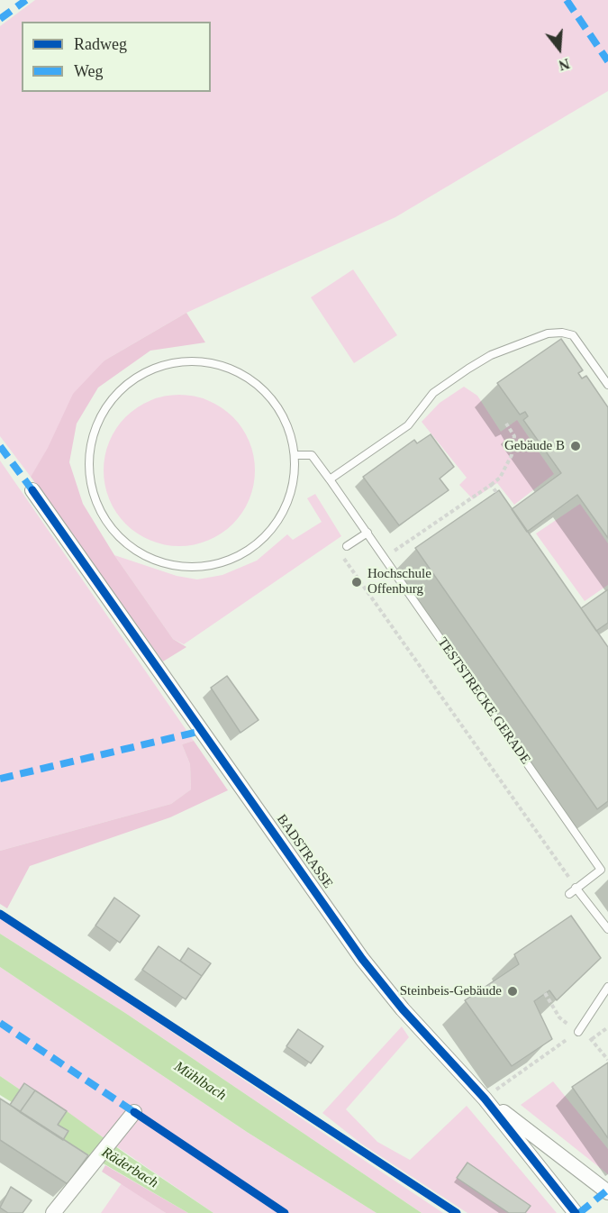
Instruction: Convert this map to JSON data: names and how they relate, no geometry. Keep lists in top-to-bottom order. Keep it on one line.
{"streets":{"street":["BADSTRASSE"],"lane":["TESTSTRECKE GERADE"]},"water":["Mühlbach","Räderbach"],"places":["Gebäude B","Hochschule Offenburg","Steinbeis-Gebäude"],"legend":["Radweg","Weg"],"north":"bottom"}
